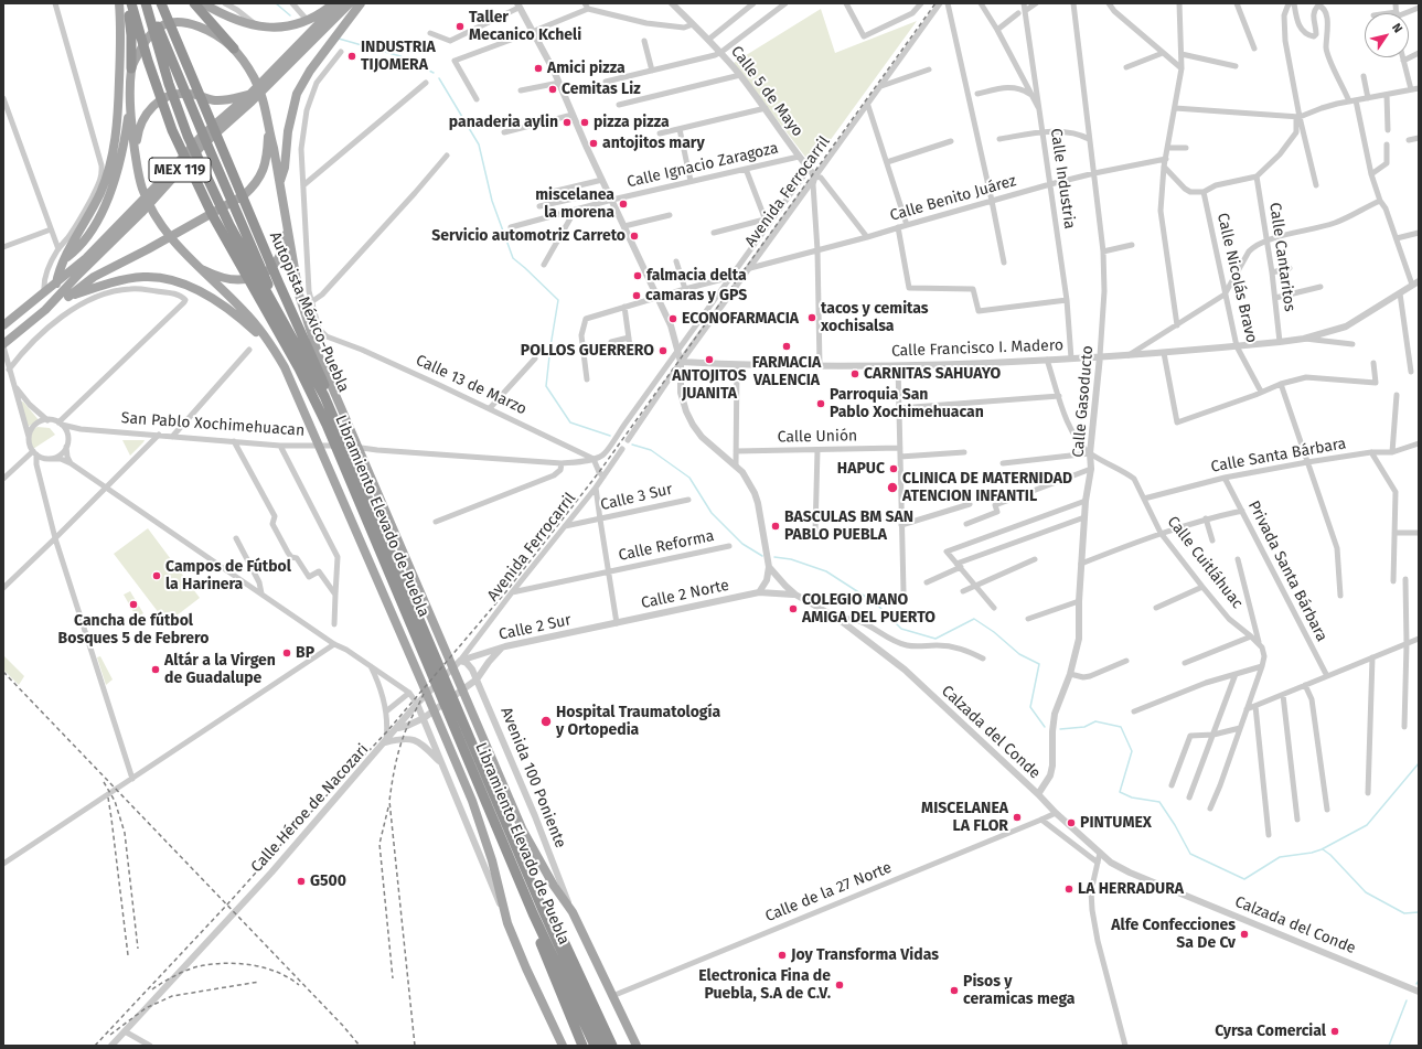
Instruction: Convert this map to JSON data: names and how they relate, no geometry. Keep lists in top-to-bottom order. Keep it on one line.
{"streets":{"highway":["Autopista México-Puebla","Libramiento Elevado de Puebla"],"main road":["MEX 119"],"street":["Calle 5 de Mayo","Calle Ignacio Zaragoza","Calle Industria","Avenida Ferrocarril","Calle Benito Juárez","Calle Cantaritos","Calle Nicolás Bravo","Calle Francisco I. Madero","Calle 13 de Marzo","Calle Gasoducto","San Pablo Xochimehuacan","Calle Unión","Calle Santa Bárbara","Calle 3 Sur","Calle Reforma","Calle Cuitláhuac","Privada Santa Bárbara","Calle 2 Norte","Calle 2 Sur","Calzada del Conde","Avenida 100 Poniente","Calle Héroe de Nacozari","Calle de la 27 Norte"]},"crossings":[["Calle 5 de Mayo","Calle Ignacio Zaragoza"],["Calle 5 de Mayo","Avenida Ferrocarril"],["Calle Industria","Calle Benito Juárez"],["Calle Industria","Calle Francisco I. Madero"],["Avenida Ferrocarril","Calle Benito Juárez"],["Avenida Ferrocarril","Calle Francisco I. Madero"],["Avenida Ferrocarril","Calle 3 Sur"],["Avenida Ferrocarril","Calle Reforma"],["Avenida Ferrocarril","Calle 2 Sur"],["Avenida Ferrocarril","Avenida 100 Poniente"],["Avenida Ferrocarril","Calle Héroe de Nacozari"],["Calle Benito Juárez","Calle Gasoducto"],["Calle Cantaritos","Calle Francisco I. Madero"],["Calle Nicolás Bravo","Calle Francisco I. Madero"],["Autopista México-Puebla","San Pablo Xochimehuacan"],["Autopista México-Puebla","Libramiento Elevado de Puebla"],["Calle Francisco I. Madero","Calle Gasoducto"],["Calle 13 de Marzo","San Pablo Xochimehuacan"],["Calle Gasoducto","Calle Cuitláhuac"],["Calle Gasoducto","Calzada del Conde"],["Calle Santa Bárbara","Calle Cuitláhuac"],["Calle Santa Bárbara","Privada Santa Bárbara"],["Calle 2 Norte","Calle 2 Sur"],["Calle 2 Norte","Calzada del Conde"],["Calle 2 Sur","Avenida 100 Poniente"],["Calle 2 Sur","Calle Héroe de Nacozari"],["Calzada del Conde","Calle de la 27 Norte"],["Avenida 100 Poniente","Calle Héroe de Nacozari"]],"places":["Taller Mecanico Kcheli","INDUSTRIA TIJOMERA","Amici pizza","Cemitas Liz","panaderia aylin","pizza pizza","antojitos mary","miscelanea la morena","Servicio automotriz Carreto","falmacia delta","camaras y GPS","tacos y cemitas xochisalsa","ECONOFARMACIA","FARMACIA VALENCIA","POLLOS GUERRERO","ANTOJITOS JUANITA","CARNITAS SAHUAYO","Parroquia San Pablo Xochimehuacan","HAPUC","CLINICA DE MATERNIDAD ATENCION INFANTIL","BASCULAS BM SAN PABLO PUEBLA","Campos de Fútbol la Harinera","Cancha de fútbol Bosques 5 de Febrero","COLEGIO MANO AMIGA DEL PUERTO","BP","Altár a la Virgen de Guadalupe","Hospital Traumatología y Ortopedia","MISCELANEA LA FLOR","PINTUMEX","G500","LA HERRADURA","Alfe Confecciones Sa De Cv","Joy Transforma Vidas","Electronica Fina de Puebla, S.A de C.V.","Pisos y ceramicas mega","Cyrsa Comercial"],"north":"top right"}
